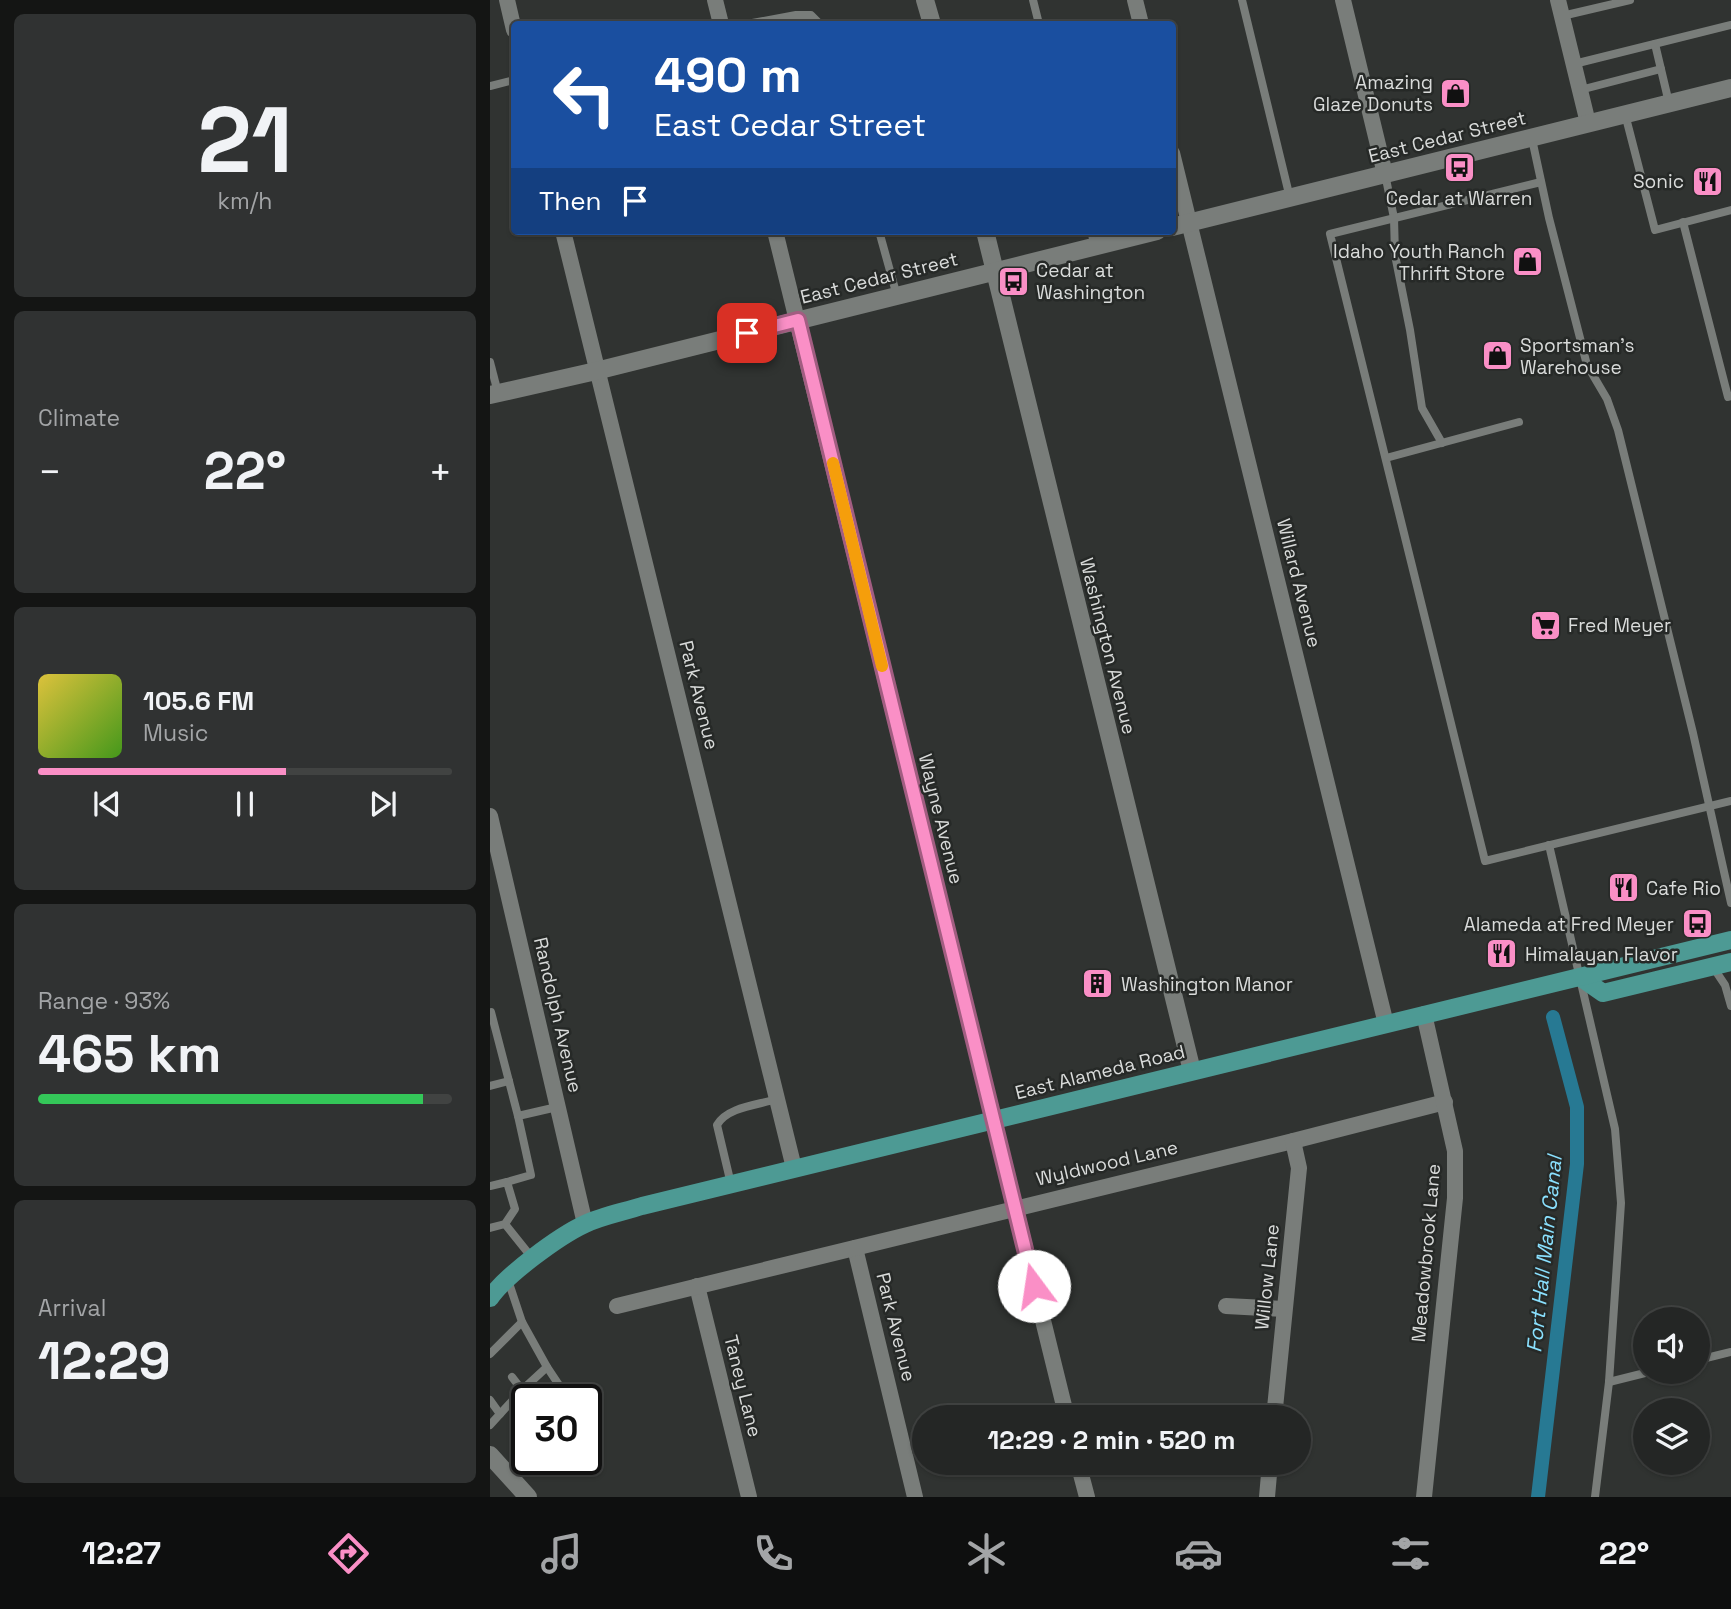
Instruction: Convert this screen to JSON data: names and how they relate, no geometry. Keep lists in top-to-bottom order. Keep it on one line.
{"streets":{"main road":["East Alameda Road"],"street":["East Cedar Street","Willard Avenue","Washington Avenue","Park Avenue","Wayne Avenue","Randolph Avenue","Wyldwood Lane","Meadowbrook Lane","Willow Lane","Taney Lane"]},"crossings":[["East Cedar Street","Willard Avenue"],["East Cedar Street","Washington Avenue"],["East Cedar Street","Park Avenue"],["East Cedar Street","Wayne Avenue"],["Willard Avenue","East Alameda Road"],["Washington Avenue","East Alameda Road"],["Park Avenue","East Alameda Road"],["Park Avenue","Wyldwood Lane"],["Wayne Avenue","East Alameda Road"],["Wayne Avenue","Wyldwood Lane"],["Randolph Avenue","East Alameda Road"],["East Alameda Road","Meadowbrook Lane"],["Wyldwood Lane","Meadowbrook Lane"],["Wyldwood Lane","Willow Lane"],["Wyldwood Lane","Taney Lane"]],"water":["Fort Hall Main Canal"],"places":{"shop":["Amazing Glaze Donuts","Idaho Youth Ranch Thrift Store","Sportsman's Warehouse"],"bus stop":["Cedar at Warren","Cedar at Washington","Alameda at Fred Meyer"],"restaurant":["Sonic","Cafe Rio","Himalayan Flavor"],"supermarket":["Fred Meyer"],"building":["Washington Manor"]},"page":{"tile":[["21","km/h"],"Climate",["Range · 93%","465 km"],["Arrival","12:29"]],"turn":["490 m","East Cedar Street"],"then":"Then","heat":["−","22°","+"],"song":["105.6 FM","Music"],"limit":"30","trip":"12:29 · 2 min · 520 m","tabs":["12:27","22°"]}}
